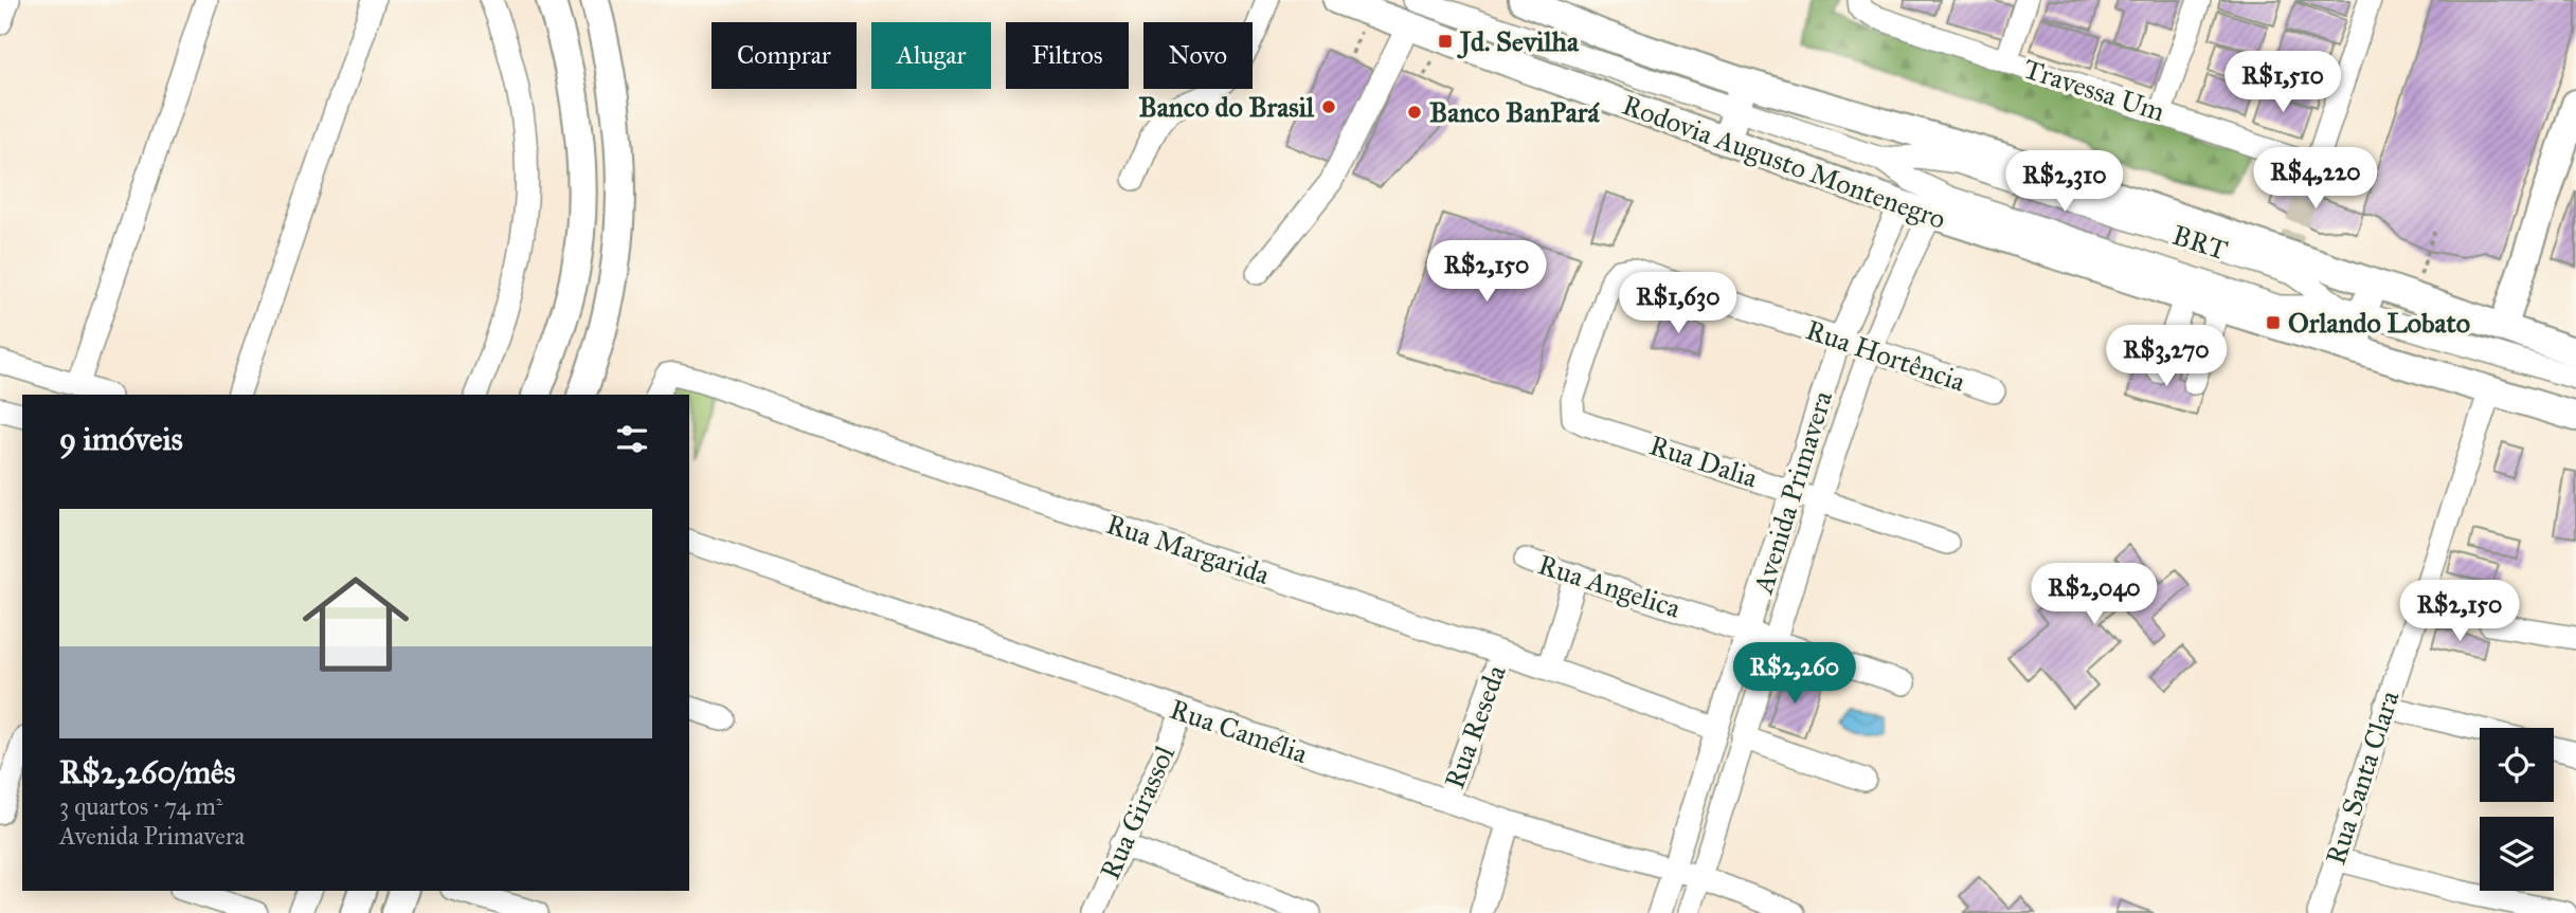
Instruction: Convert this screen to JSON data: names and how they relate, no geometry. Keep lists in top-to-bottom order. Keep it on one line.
{"streets":{"main road":["Rodovia Augusto Montenegro"],"street":["Travessa Um","BRT","Rua Hortência","Rua Dalia","Avenida Primavera","Rua Margarida","Rua Angelica","Rua Reseda","Rua Camélia","Rua Santa Clara","Rua Girassol"]},"crossings":[["Rodovia Augusto Montenegro","BRT"],["Rodovia Augusto Montenegro","Avenida Primavera"],["Rodovia Augusto Montenegro","Rua Santa Clara"],["Rua Hortência","Rua Dalia"],["Rua Hortência","Avenida Primavera"],["Rua Dalia","Avenida Primavera"],["Avenida Primavera","Rua Margarida"],["Avenida Primavera","Rua Angelica"],["Avenida Primavera","Rua Camélia"],["Rua Margarida","Rua Reseda"],["Rua Reseda","Rua Camélia"],["Rua Camélia","Rua Girassol"]],"places":{"transit":["Jd. Sevilha","Orlando Lobato"],"other":["Banco do Brasil","Banco BanPará"]},"page":{"chip":["Comprar","Alugar","Filtros","Novo"],"price":["R$1,510","R$4,220","R$2,310","R$2,150","R$1,630","R$3,270","R$2,040","R$2,150","R$2,260"],"heading":"9 imóveis","list":[{"name":"R$2,260/mês","note":"3 quartos · 74 m² · Avenida Primavera"}]}}
